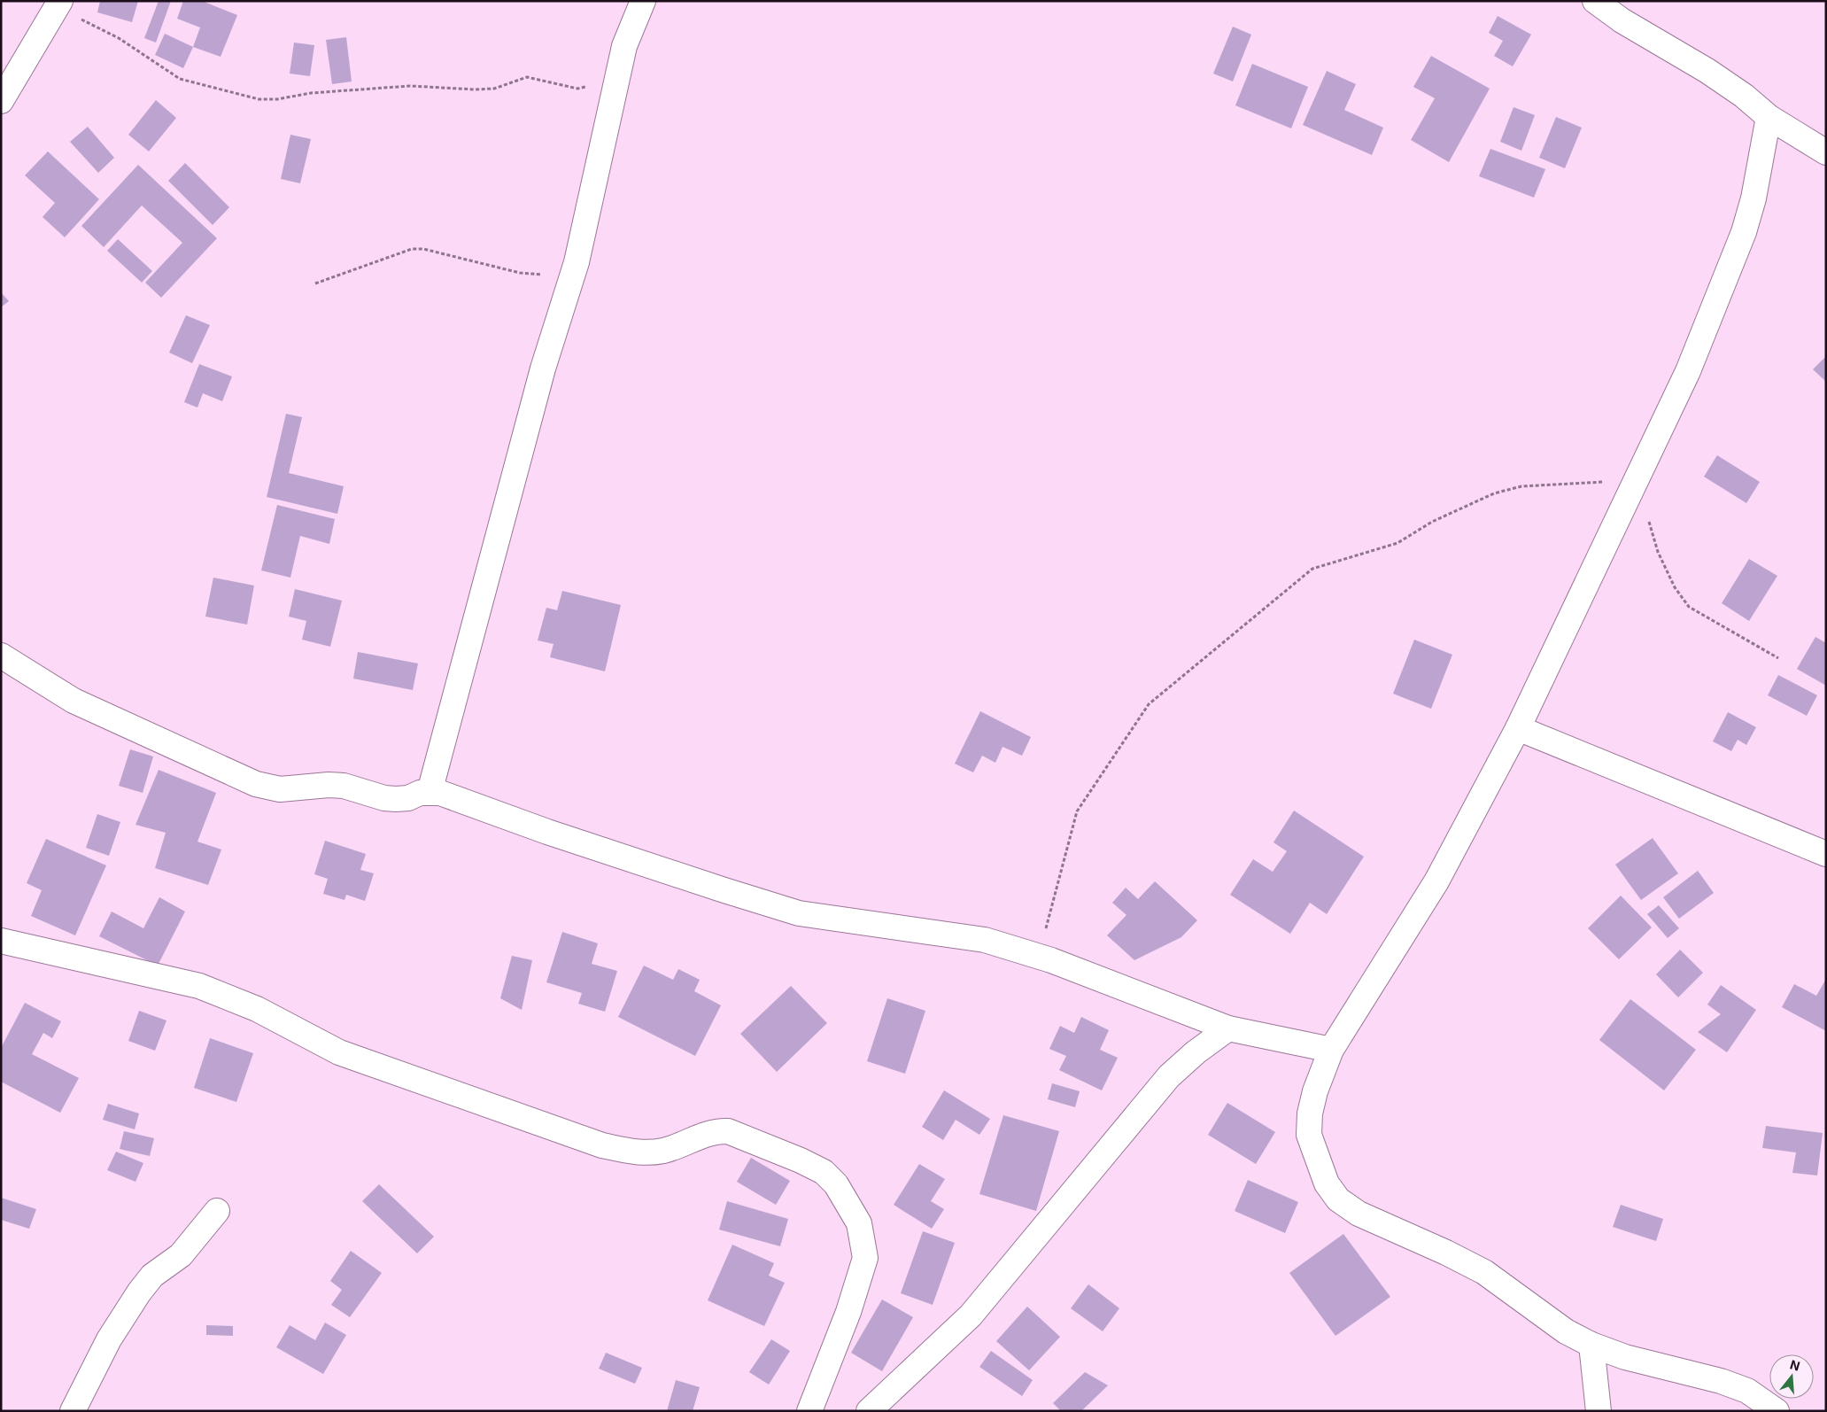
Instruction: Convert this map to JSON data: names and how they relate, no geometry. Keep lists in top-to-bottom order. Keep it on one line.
{"north":"top"}
